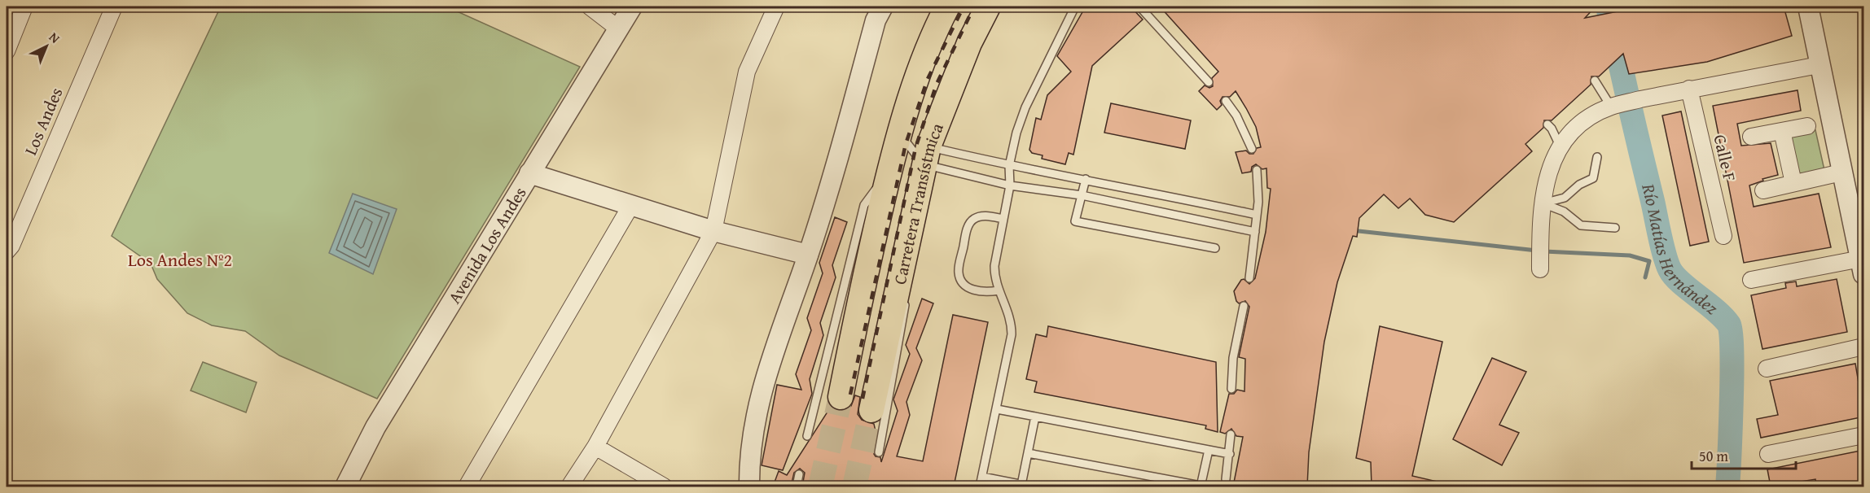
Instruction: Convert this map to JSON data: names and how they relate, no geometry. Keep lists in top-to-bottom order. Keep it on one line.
{"streets":{"main road":["Carretera Transístmica"],"street":["Los Andes","Calle F","Avenida Los Andes"]},"districts":["Los Andes Nº2"],"water":["Río Matías Hernández"],"scale_bar":"50 m","north":"top right"}
